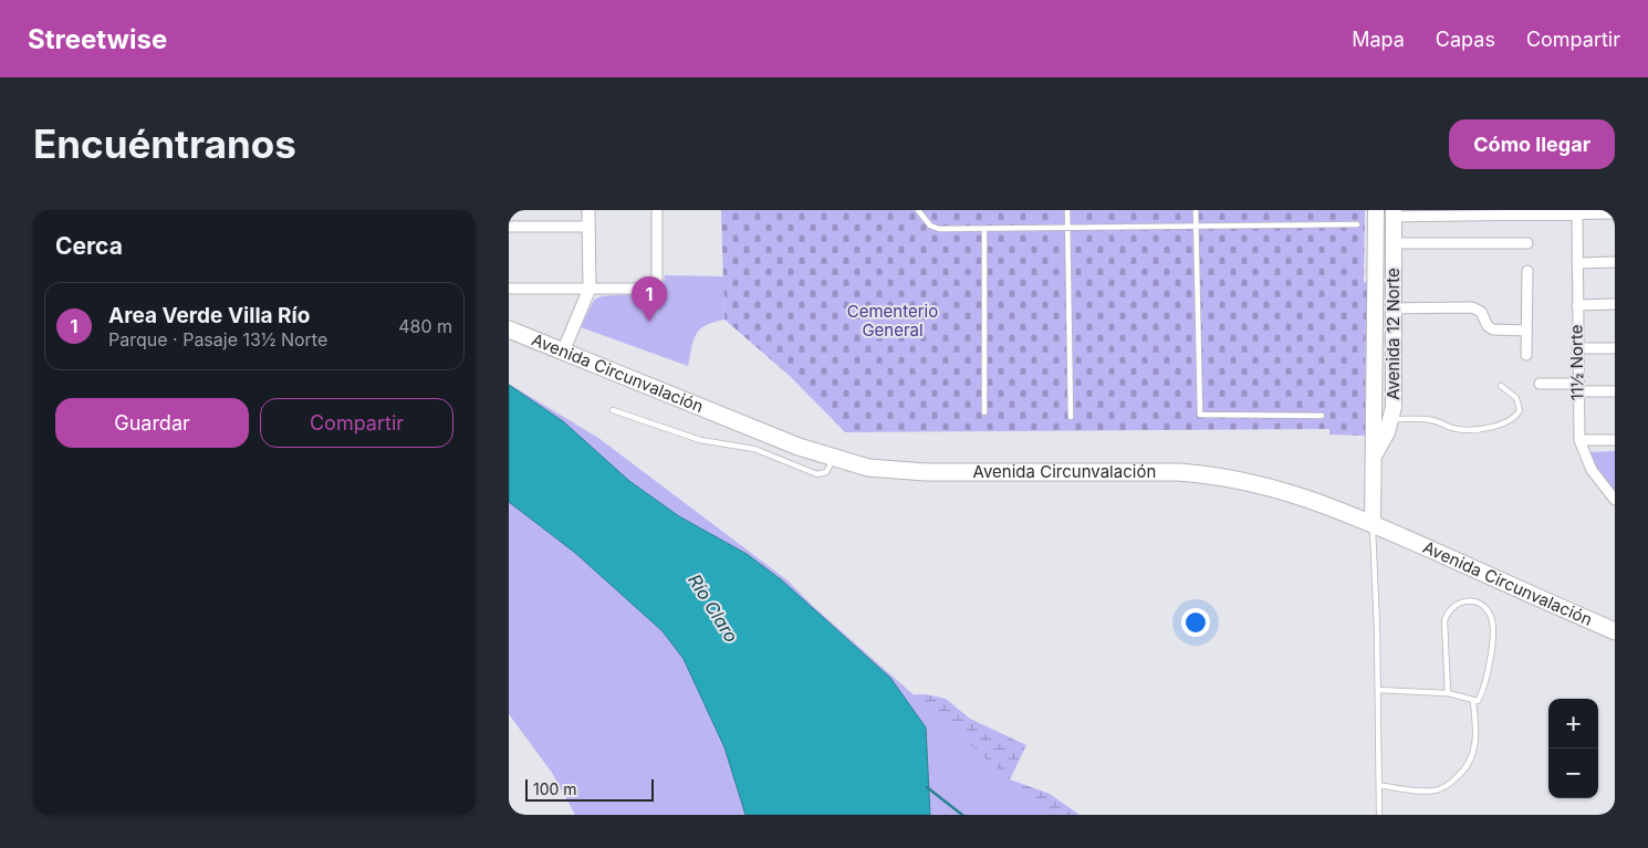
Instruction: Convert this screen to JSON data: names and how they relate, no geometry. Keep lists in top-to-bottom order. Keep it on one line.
{"streets":{"main road":["Avenida 12 Norte","Avenida Circunvalación"],"street":["11½ Norte"]},"crossings":[["Avenida 12 Norte","Avenida Circunvalación"]],"water":["Río Claro"],"parks":["Cementerio General"],"scale_bar":"100 m","page":{"header":"Streetwise","nav":["Mapa","Capas","Compartir"],"buttons":["Cómo llegar",["Guardar","Compartir"]],"title":"Encuéntranos","heading":"Cerca","pins":"1","list":[{"mark":"1","name":"Area Verde Villa Río","note":"Parque · Pasaje 13½ Norte","value":"480 m"}],"map_buttons":["+","−"],"scale":"100 m"}}
